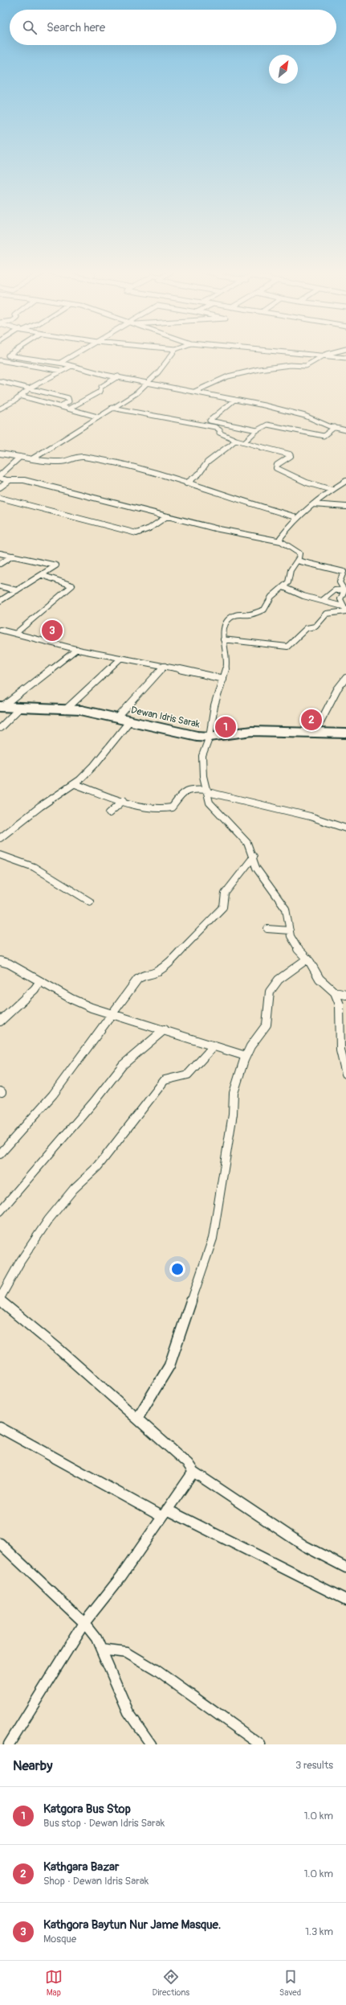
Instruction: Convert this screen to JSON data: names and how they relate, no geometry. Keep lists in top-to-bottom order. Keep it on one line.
{"streets":{"main road":["Dewan Idris Sarak"]},"north":"top right","page":{"search":"Search here","pins":["3","2","1"],"heading":["Nearby","3 results"],"list":[{"mark":"1","name":"Katgora Bus Stop","note":"Bus stop · Dewan Idris Sarak","value":"1.0 km"},{"mark":"2","name":"Kathgara Bazar","note":"Shop · Dewan Idris Sarak","value":"1.0 km"},{"mark":"3","name":"Kathgora Baytun Nur Jame Masque.","note":"Mosque","value":"1.3 km"}],"nav":["Map","Directions","Saved"]}}
